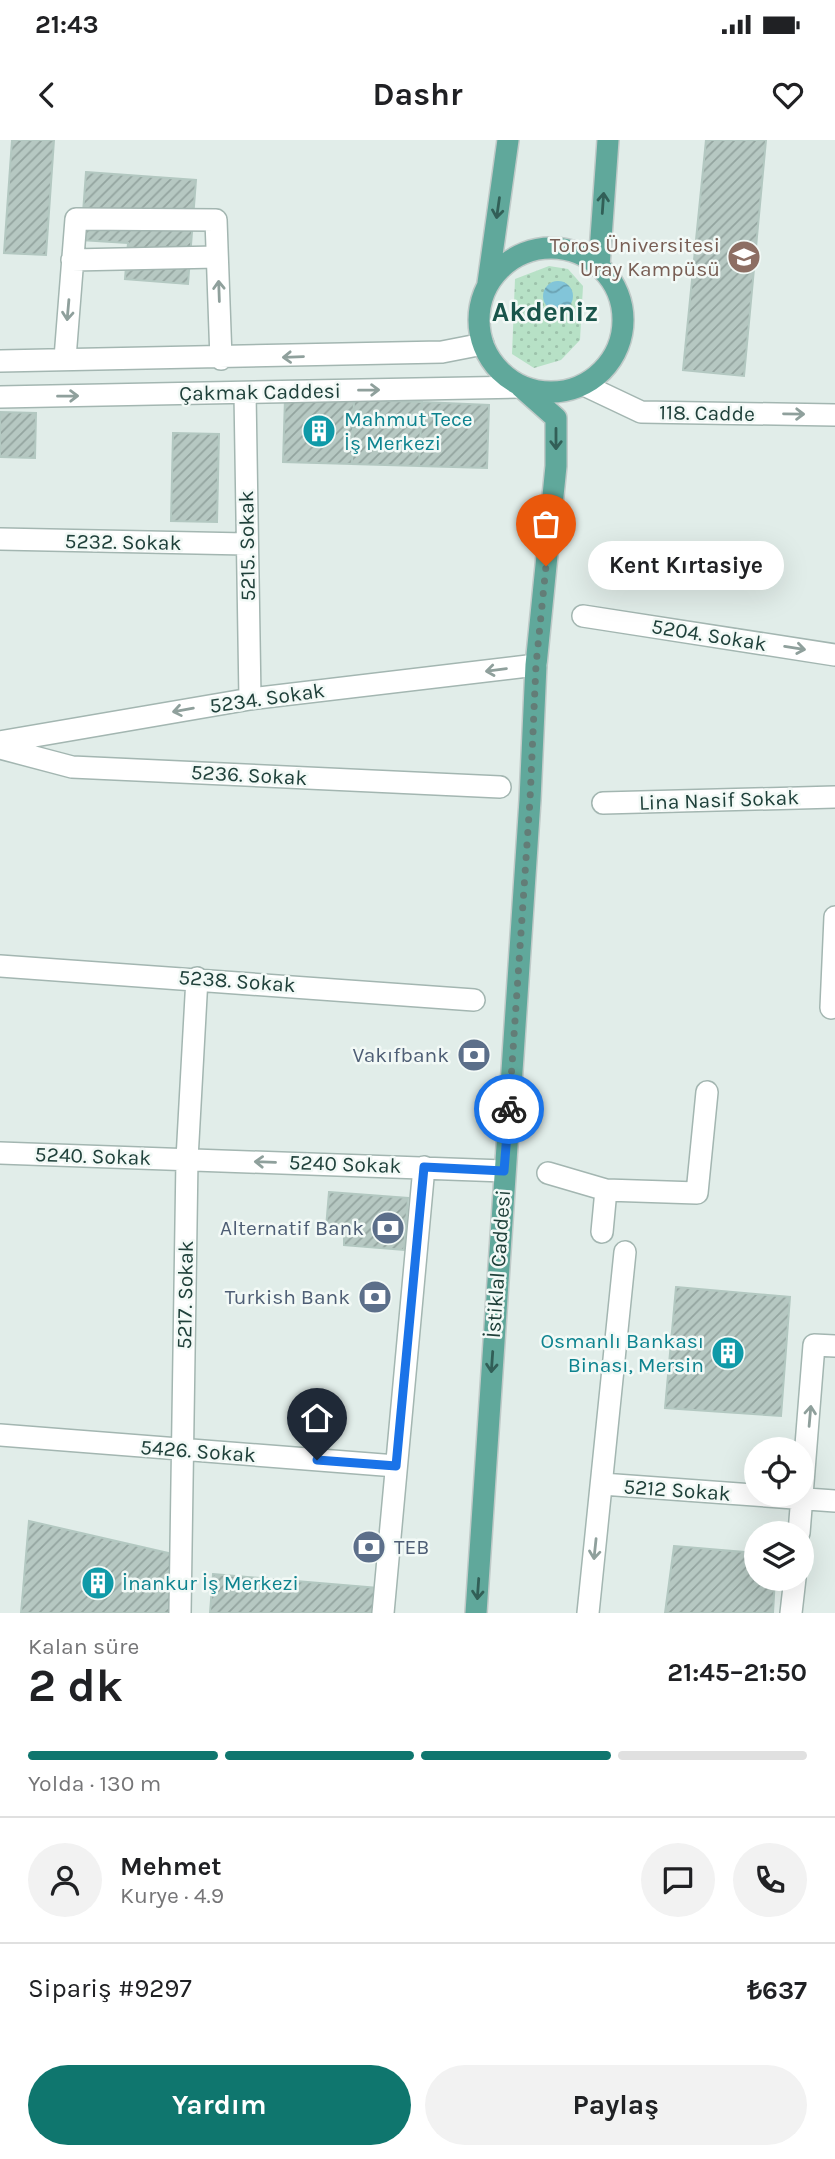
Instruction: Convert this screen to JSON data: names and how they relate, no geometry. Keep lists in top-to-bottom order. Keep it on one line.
{"streets":{"main road":["İstiklal Caddesi"],"street":["Çakmak Caddesi","118. Cadde","5232. Sokak","5215. Sokak","5204. Sokak","5234. Sokak","5236. Sokak","Lina Nasif Sokak","5238. Sokak","5240. Sokak","5240 Sokak","5217. Sokak","5426. Sokak","5212 Sokak"]},"crossings":[["Çakmak Caddesi","118. Cadde"],["Çakmak Caddesi","5215. Sokak"],["Çakmak Caddesi","İstiklal Caddesi"],["118. Cadde","İstiklal Caddesi"],["5232. Sokak","5215. Sokak"],["5215. Sokak","5234. Sokak"],["5234. Sokak","İstiklal Caddesi"],["5238. Sokak","5217. Sokak"],["5240. Sokak","5240 Sokak"],["5240. Sokak","5217. Sokak"],["5240 Sokak","İstiklal Caddesi"],["5240 Sokak","5217. Sokak"],["5217. Sokak","5426. Sokak"]],"one_way":["118. Cadde","5204. Sokak","5234. Sokak","5240 Sokak","İstiklal Caddesi"],"districts":["Akdeniz"],"places":{"school or university":["Toros Üniversitesi Uray Kampüsü"],"building":["Mahmut Tece İş Merkezi","Osmanlı Bankası Binası, Mersin","İnankur İş Merkezi"],"other":["Kent Kırtasiye"],"bank":["Vakıfbank","Alternatif Bank","Turkish Bank","TEB"]},"page":{"status":"21:43","header":"Dashr","bubble":"Kent Kırtasiye","heading":["2 dk","Kalan süre","21:45–21:50"],"panel":["Mehmet","Kurye · 4.9","Sipariş #9297","₺637"],"bar":"Yolda · 130 m","buttons":["Yardım","Paylaş"]}}
